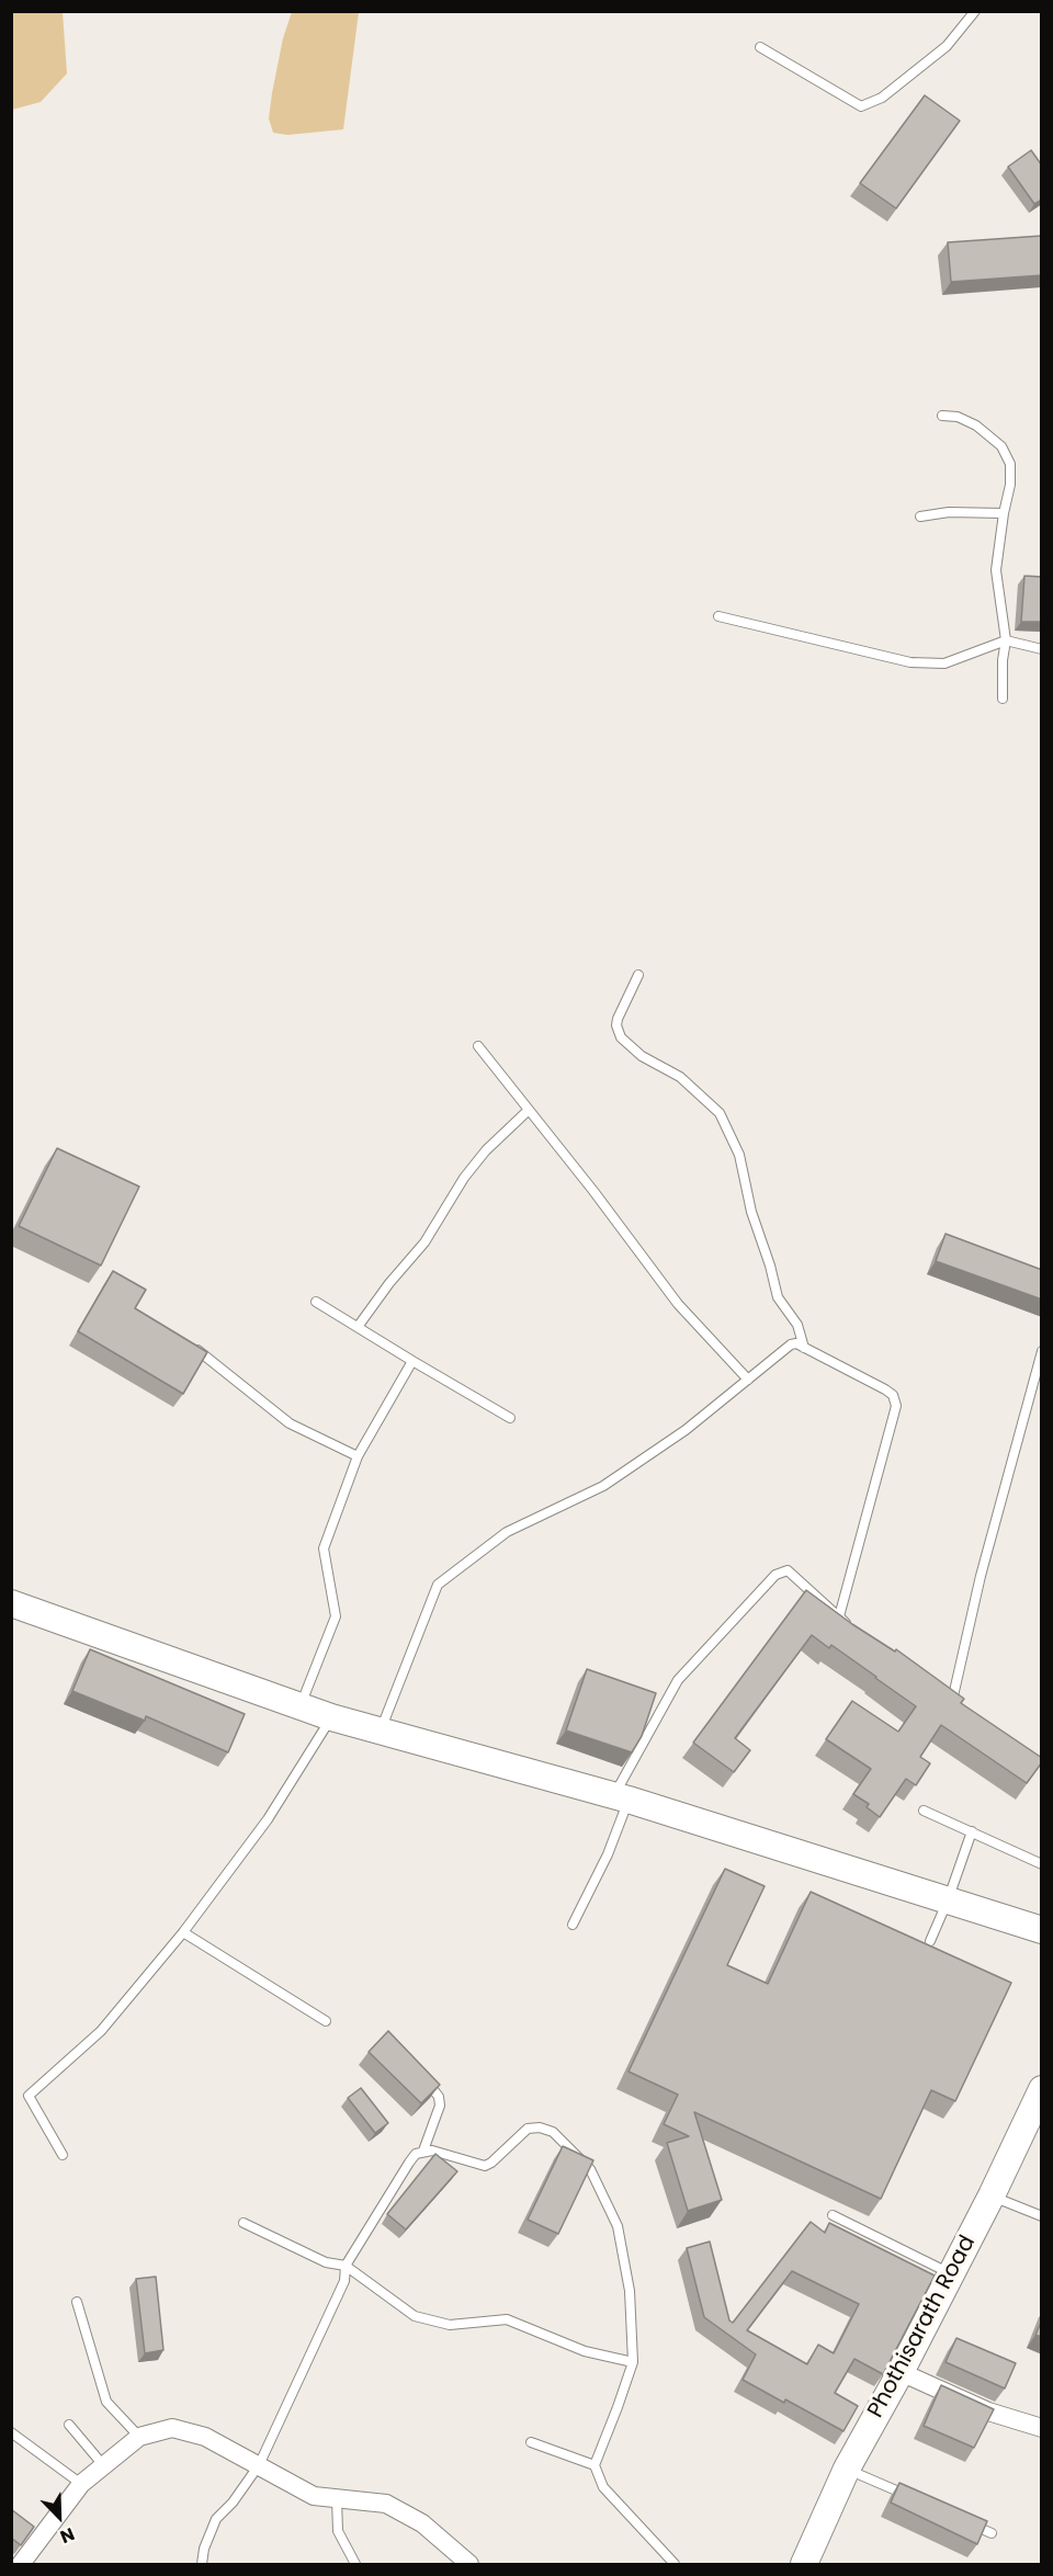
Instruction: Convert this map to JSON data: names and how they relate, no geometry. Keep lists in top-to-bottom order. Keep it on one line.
{"streets":{"street":["Phothisarath Road"]},"north":"bottom right"}
